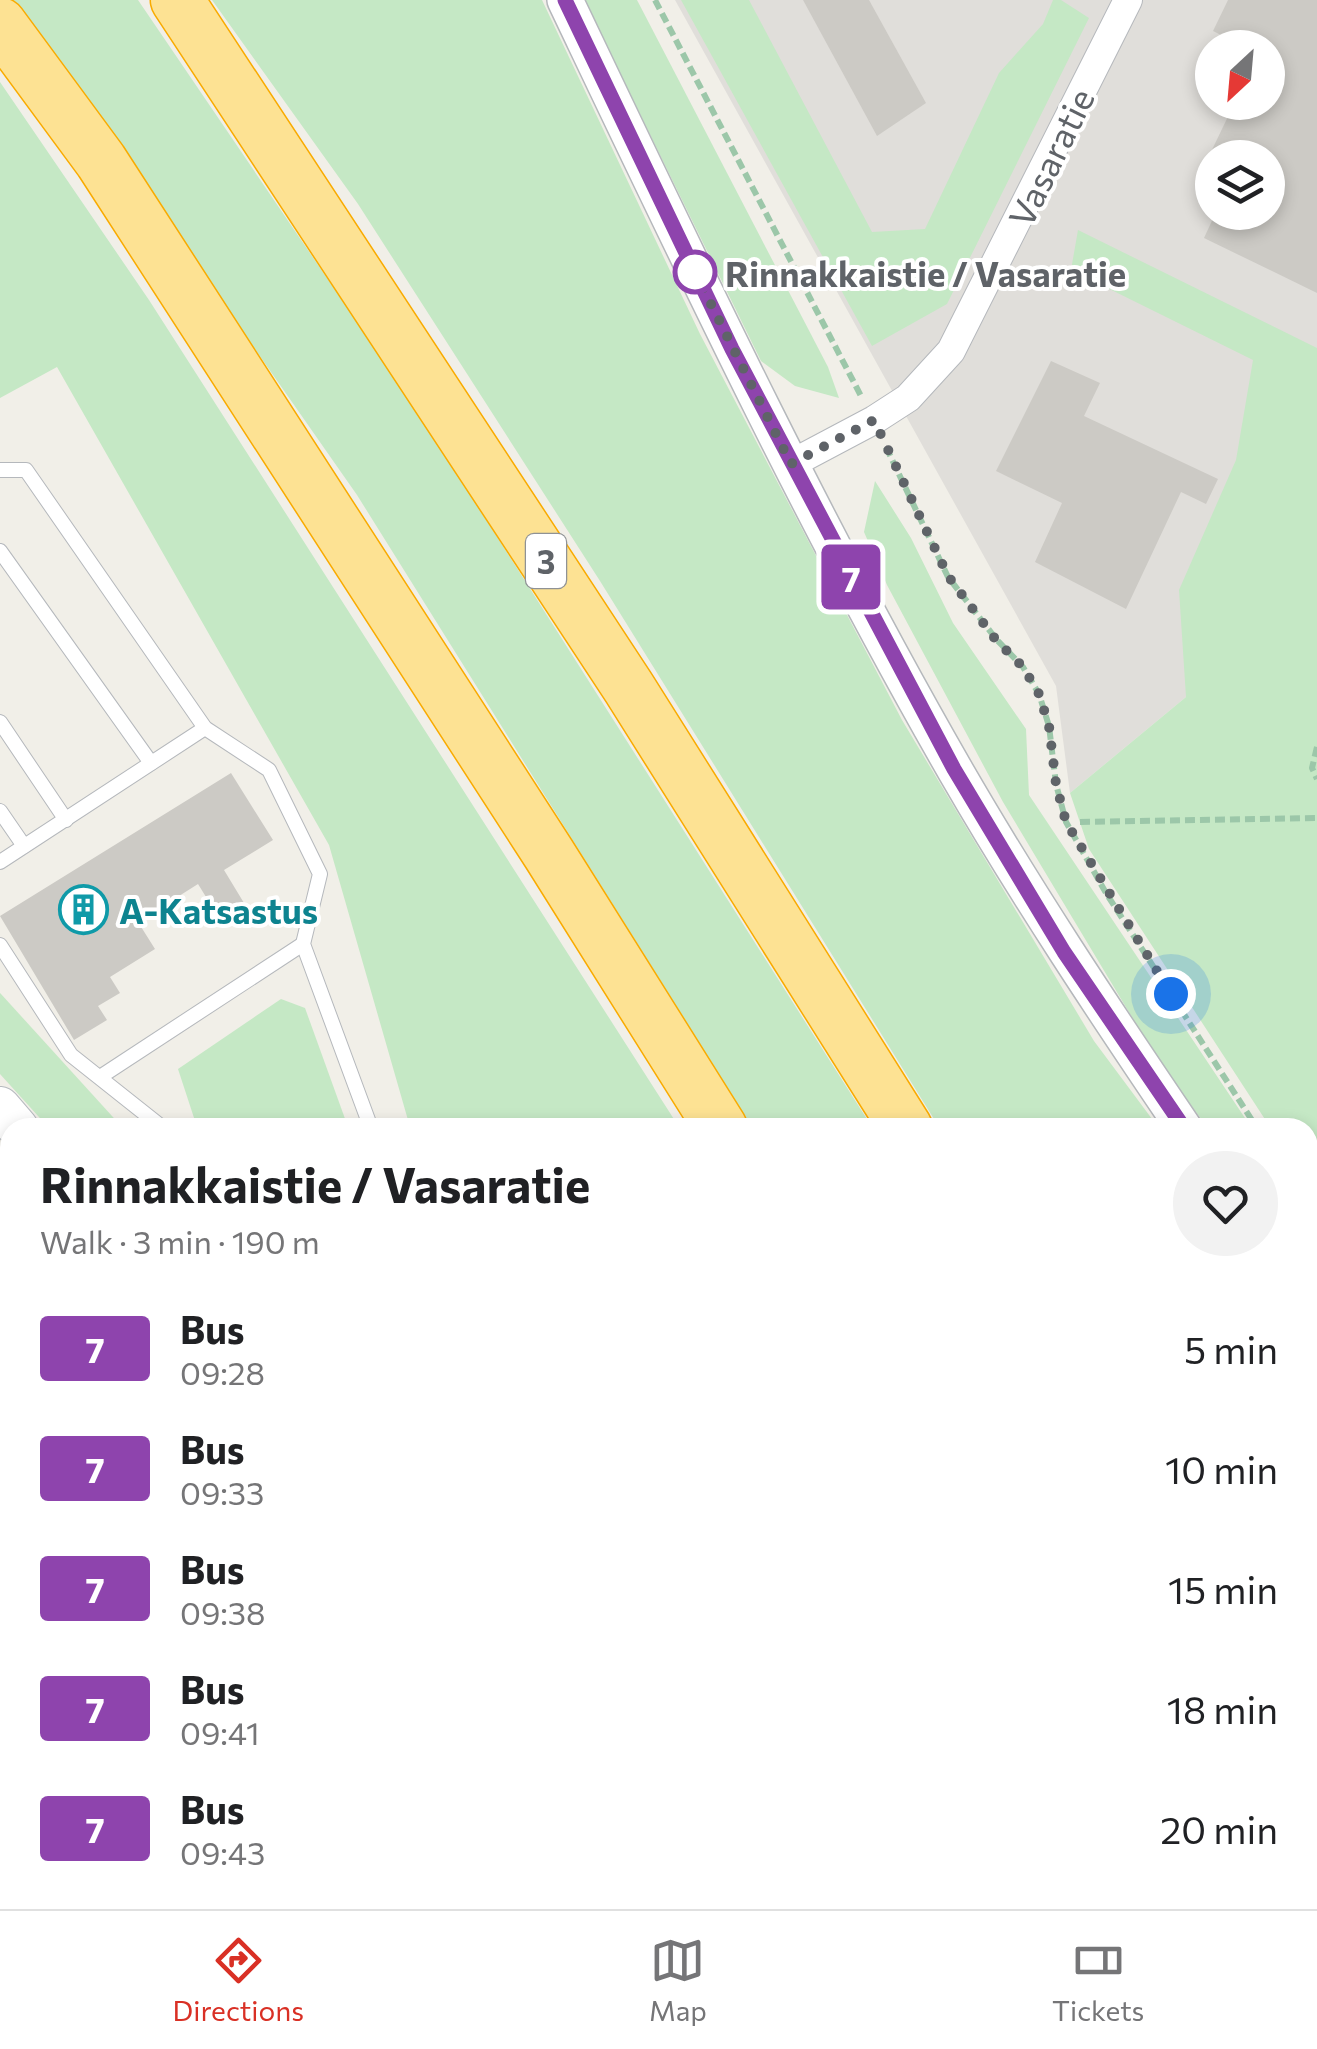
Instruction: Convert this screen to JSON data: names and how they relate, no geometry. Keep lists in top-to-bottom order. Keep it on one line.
{"streets":{"highway":["3"],"street":["Vasaratie"]},"places":{"other":["Rinnakkaistie / Vasaratie"],"building":["A-Katsastus"]},"lines":["bus line 7"],"north":"bottom left","page":{"on_map":"7","heading":["Rinnakkaistie / Vasaratie","Walk · 3 min · 190 m"],"list":[{"mark":"7","name":"Bus","note":"09:28","value":"5 min"},{"mark":"7","name":"Bus","note":"09:33","value":"10 min"},{"mark":"7","name":"Bus","note":"09:38","value":"15 min"},{"mark":"7","name":"Bus","note":"09:41","value":"18 min"},{"mark":"7","name":"Bus","note":"09:43","value":"20 min"}],"tabs":["Directions","Map","Tickets"]}}
